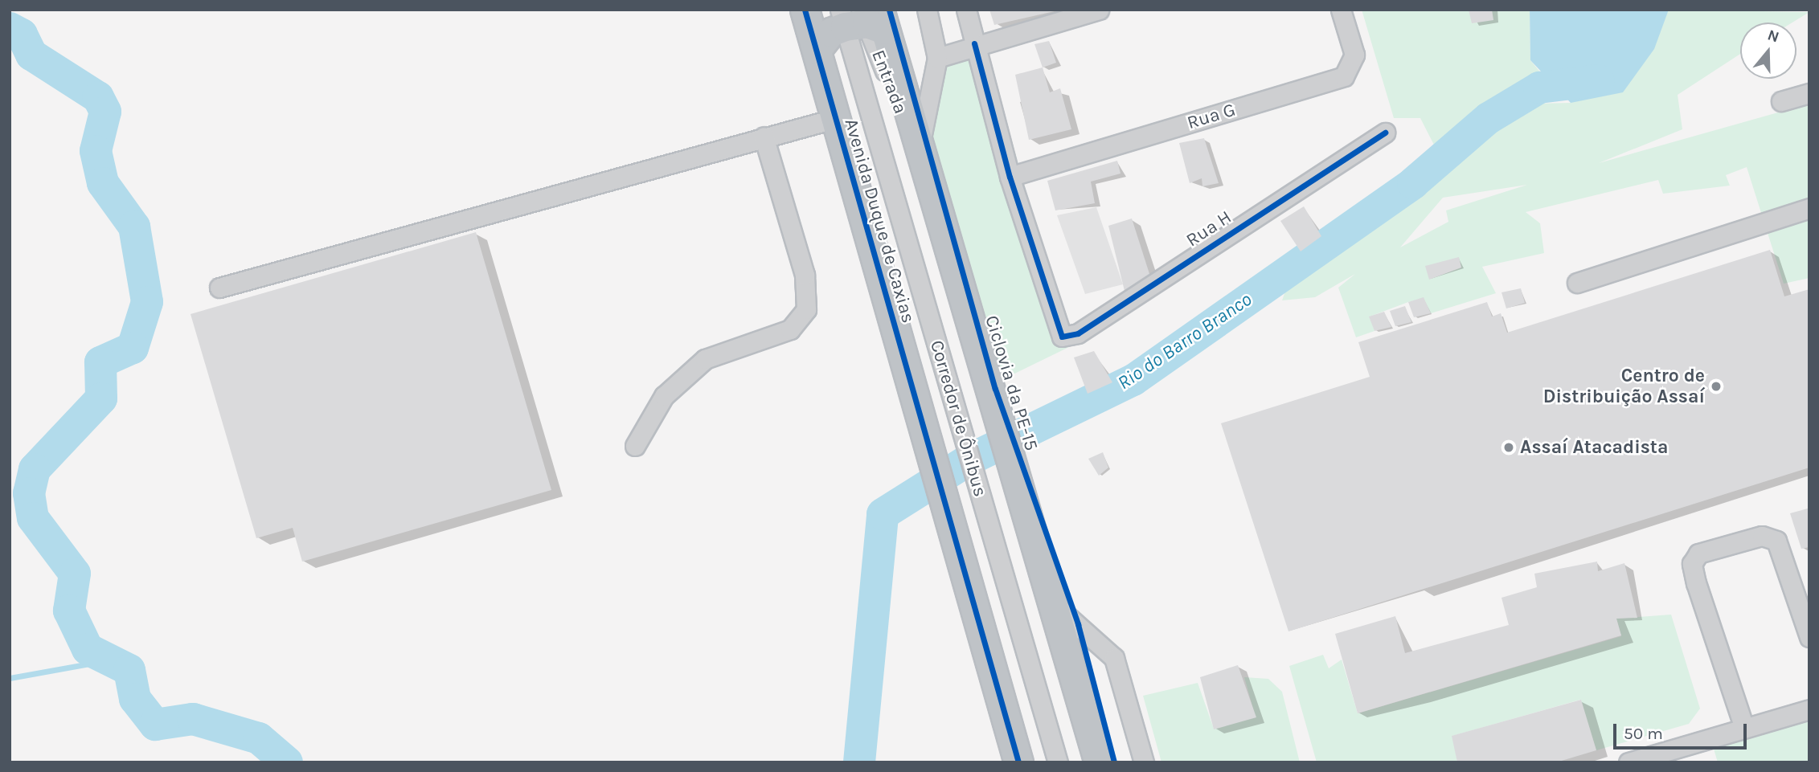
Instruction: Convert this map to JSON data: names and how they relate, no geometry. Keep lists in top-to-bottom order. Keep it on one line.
{"streets":{"highway":["Avenida Duque de Caxias"],"street":["Rua G","Rua H","Corredor de Ônibus"],"cycle path":["Entrada"]},"crossings":[["Rua G","Rua H"]],"water":["Rio do Barro Branco"],"places":["Centro de Distribuição Assaí","Assaí Atacadista"],"scale_bar":"50 m","north":"top"}
